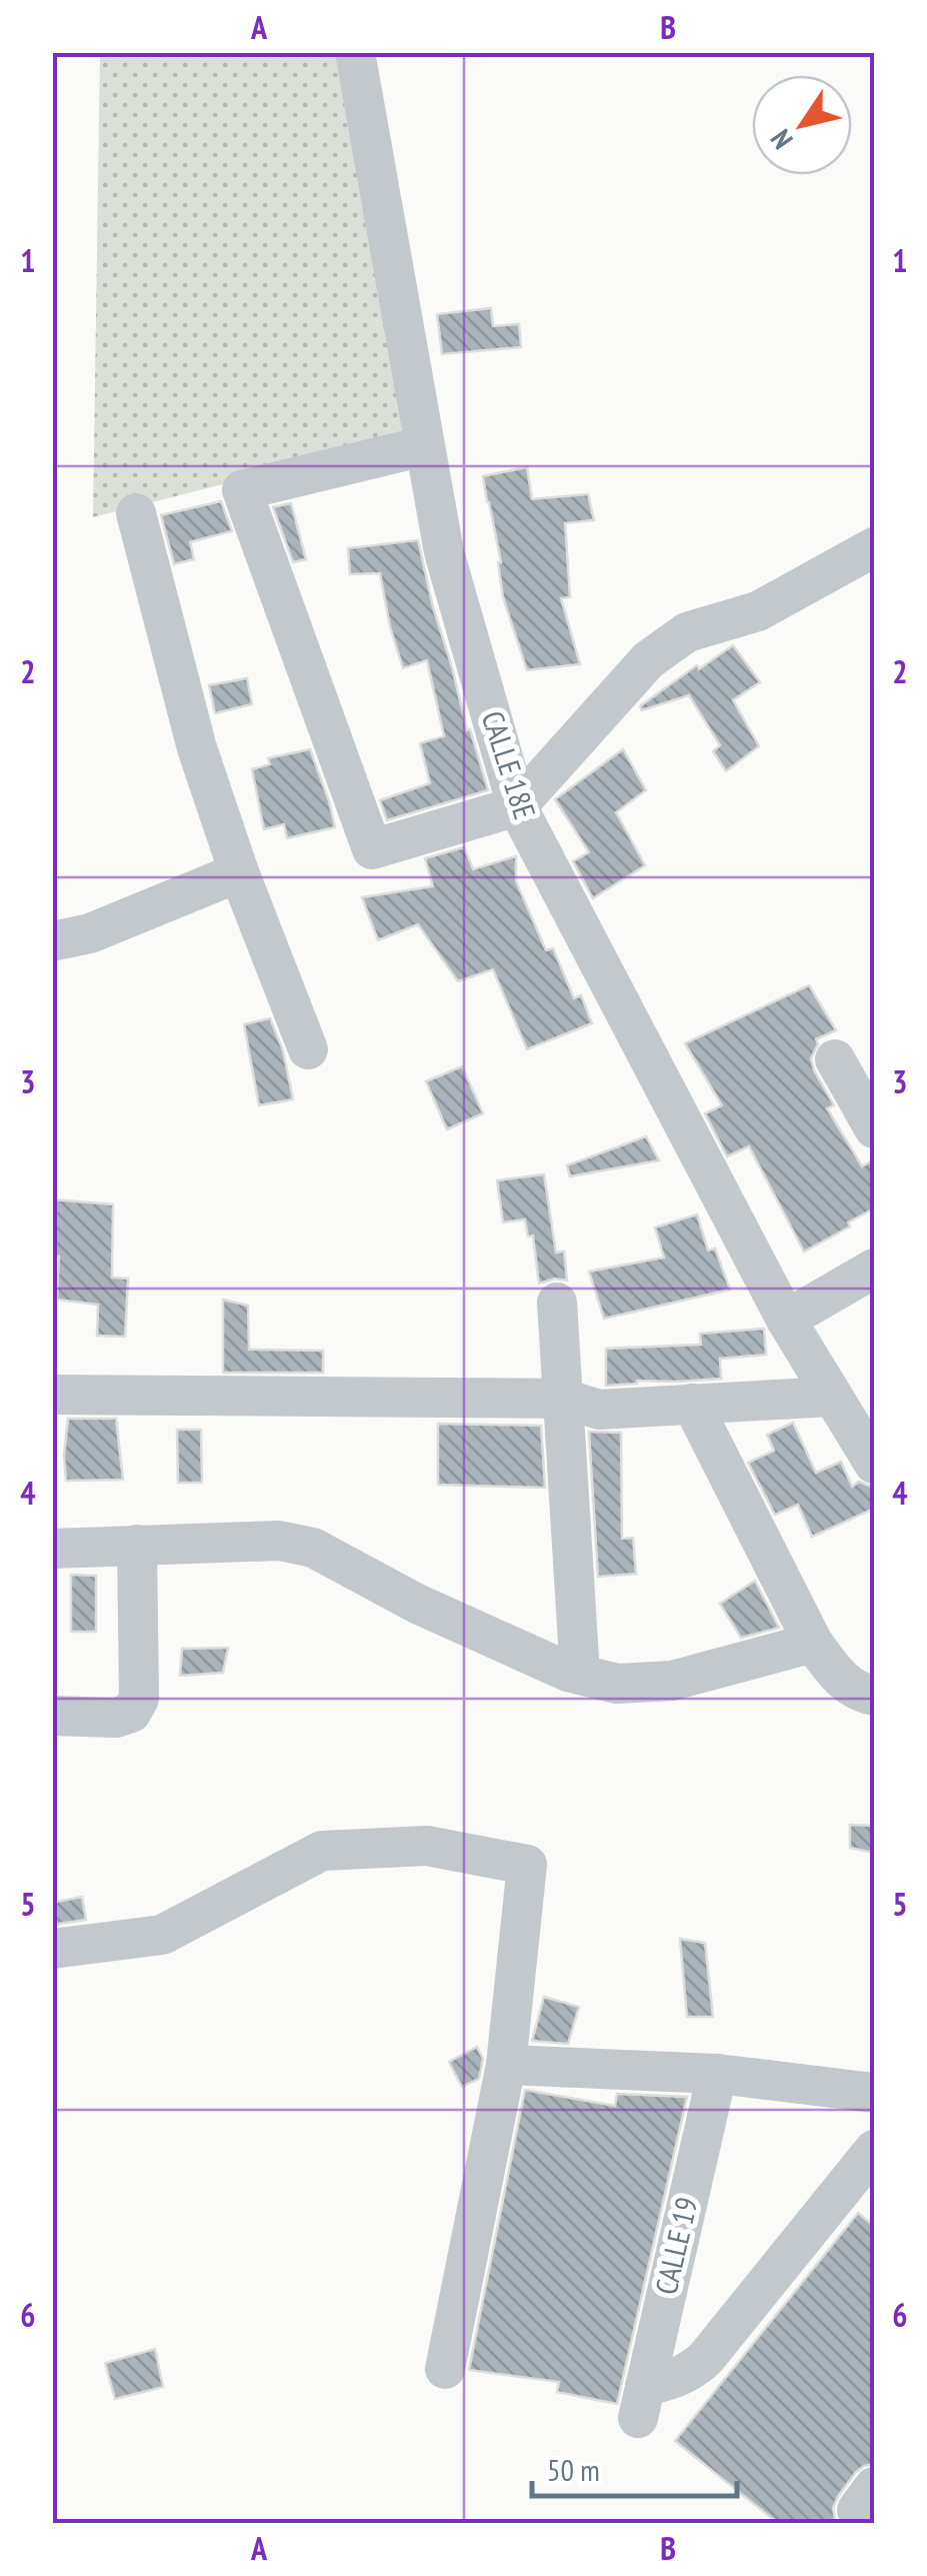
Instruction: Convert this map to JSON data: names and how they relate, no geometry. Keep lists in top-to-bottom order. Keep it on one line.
{"streets":{"street":["CALLE 18E","CALLE 19"]},"scale_bar":"50 m","north":"bottom left","grid":{"columns":["A","B"],"rows":["1","2","3","4","5","6"]}}
